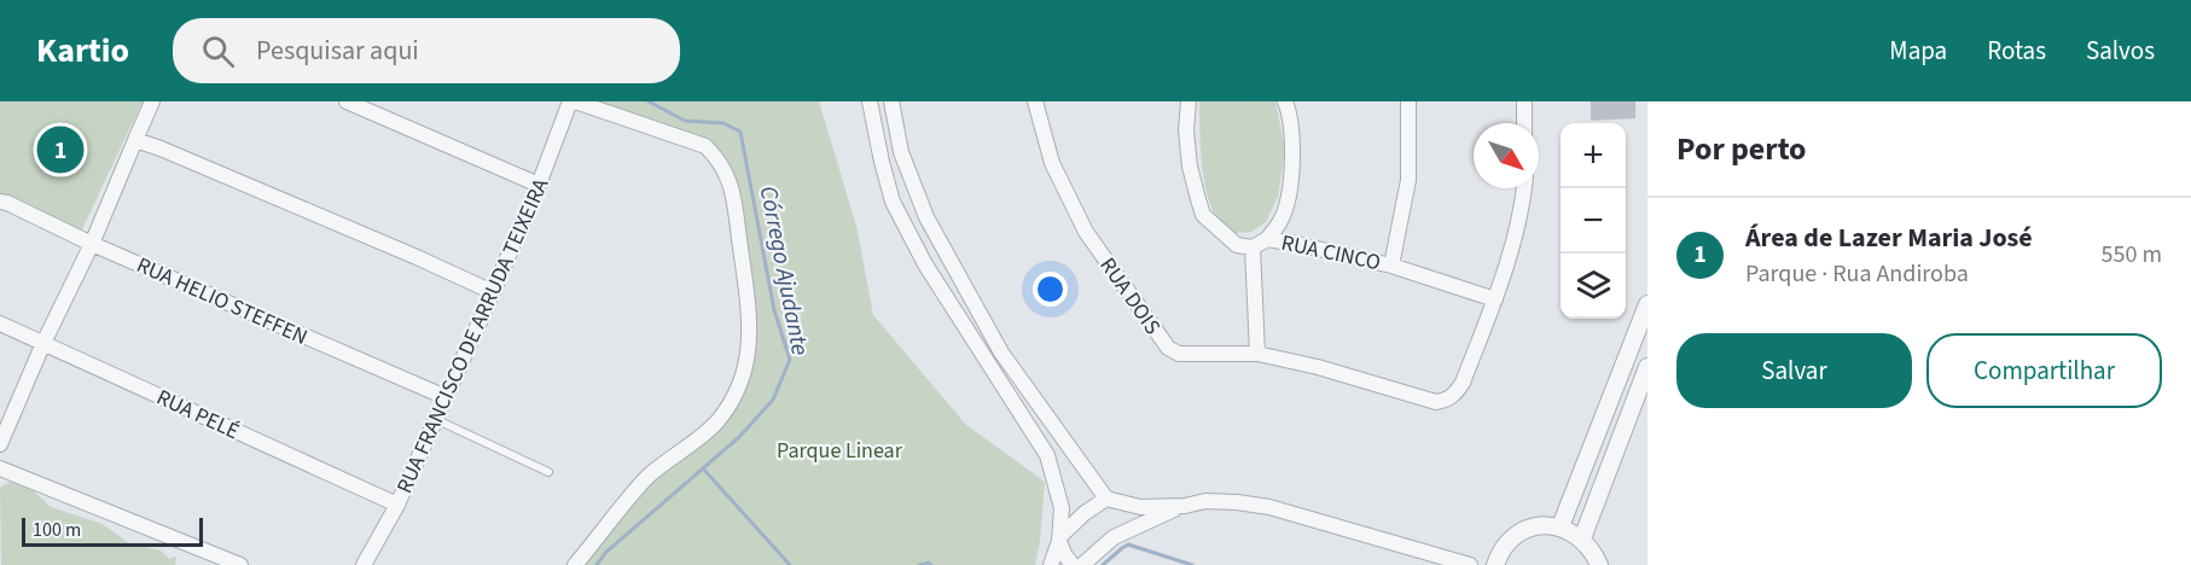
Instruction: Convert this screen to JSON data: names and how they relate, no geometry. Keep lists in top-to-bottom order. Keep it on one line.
{"streets":{"street":["RUA CINCO","RUA DOIS","RUA HELIO STEFFEN","RUA FRANCISCO DE ARRUDA TEIXEIRA","RUA PELÉ"]},"crossings":[["RUA CINCO","RUA DOIS"],["RUA HELIO STEFFEN","RUA FRANCISCO DE ARRUDA TEIXEIRA"],["RUA FRANCISCO DE ARRUDA TEIXEIRA","RUA PELÉ"]],"water":["Córrego Ajudante"],"parks":["Parque Linear"],"scale_bar":"100 m","north":"bottom right","page":{"header":"Kartio","search":"Pesquisar aqui","nav":["Mapa","Rotas","Salvos"],"heading":"Por perto","map_buttons":["+","−"],"pins":"1","list":[{"mark":"1","name":"Área de Lazer Maria José","note":"Parque · Rua Andiroba","value":"550 m"}],"buttons":["Salvar","Compartilhar"],"scale":"100 m"}}
